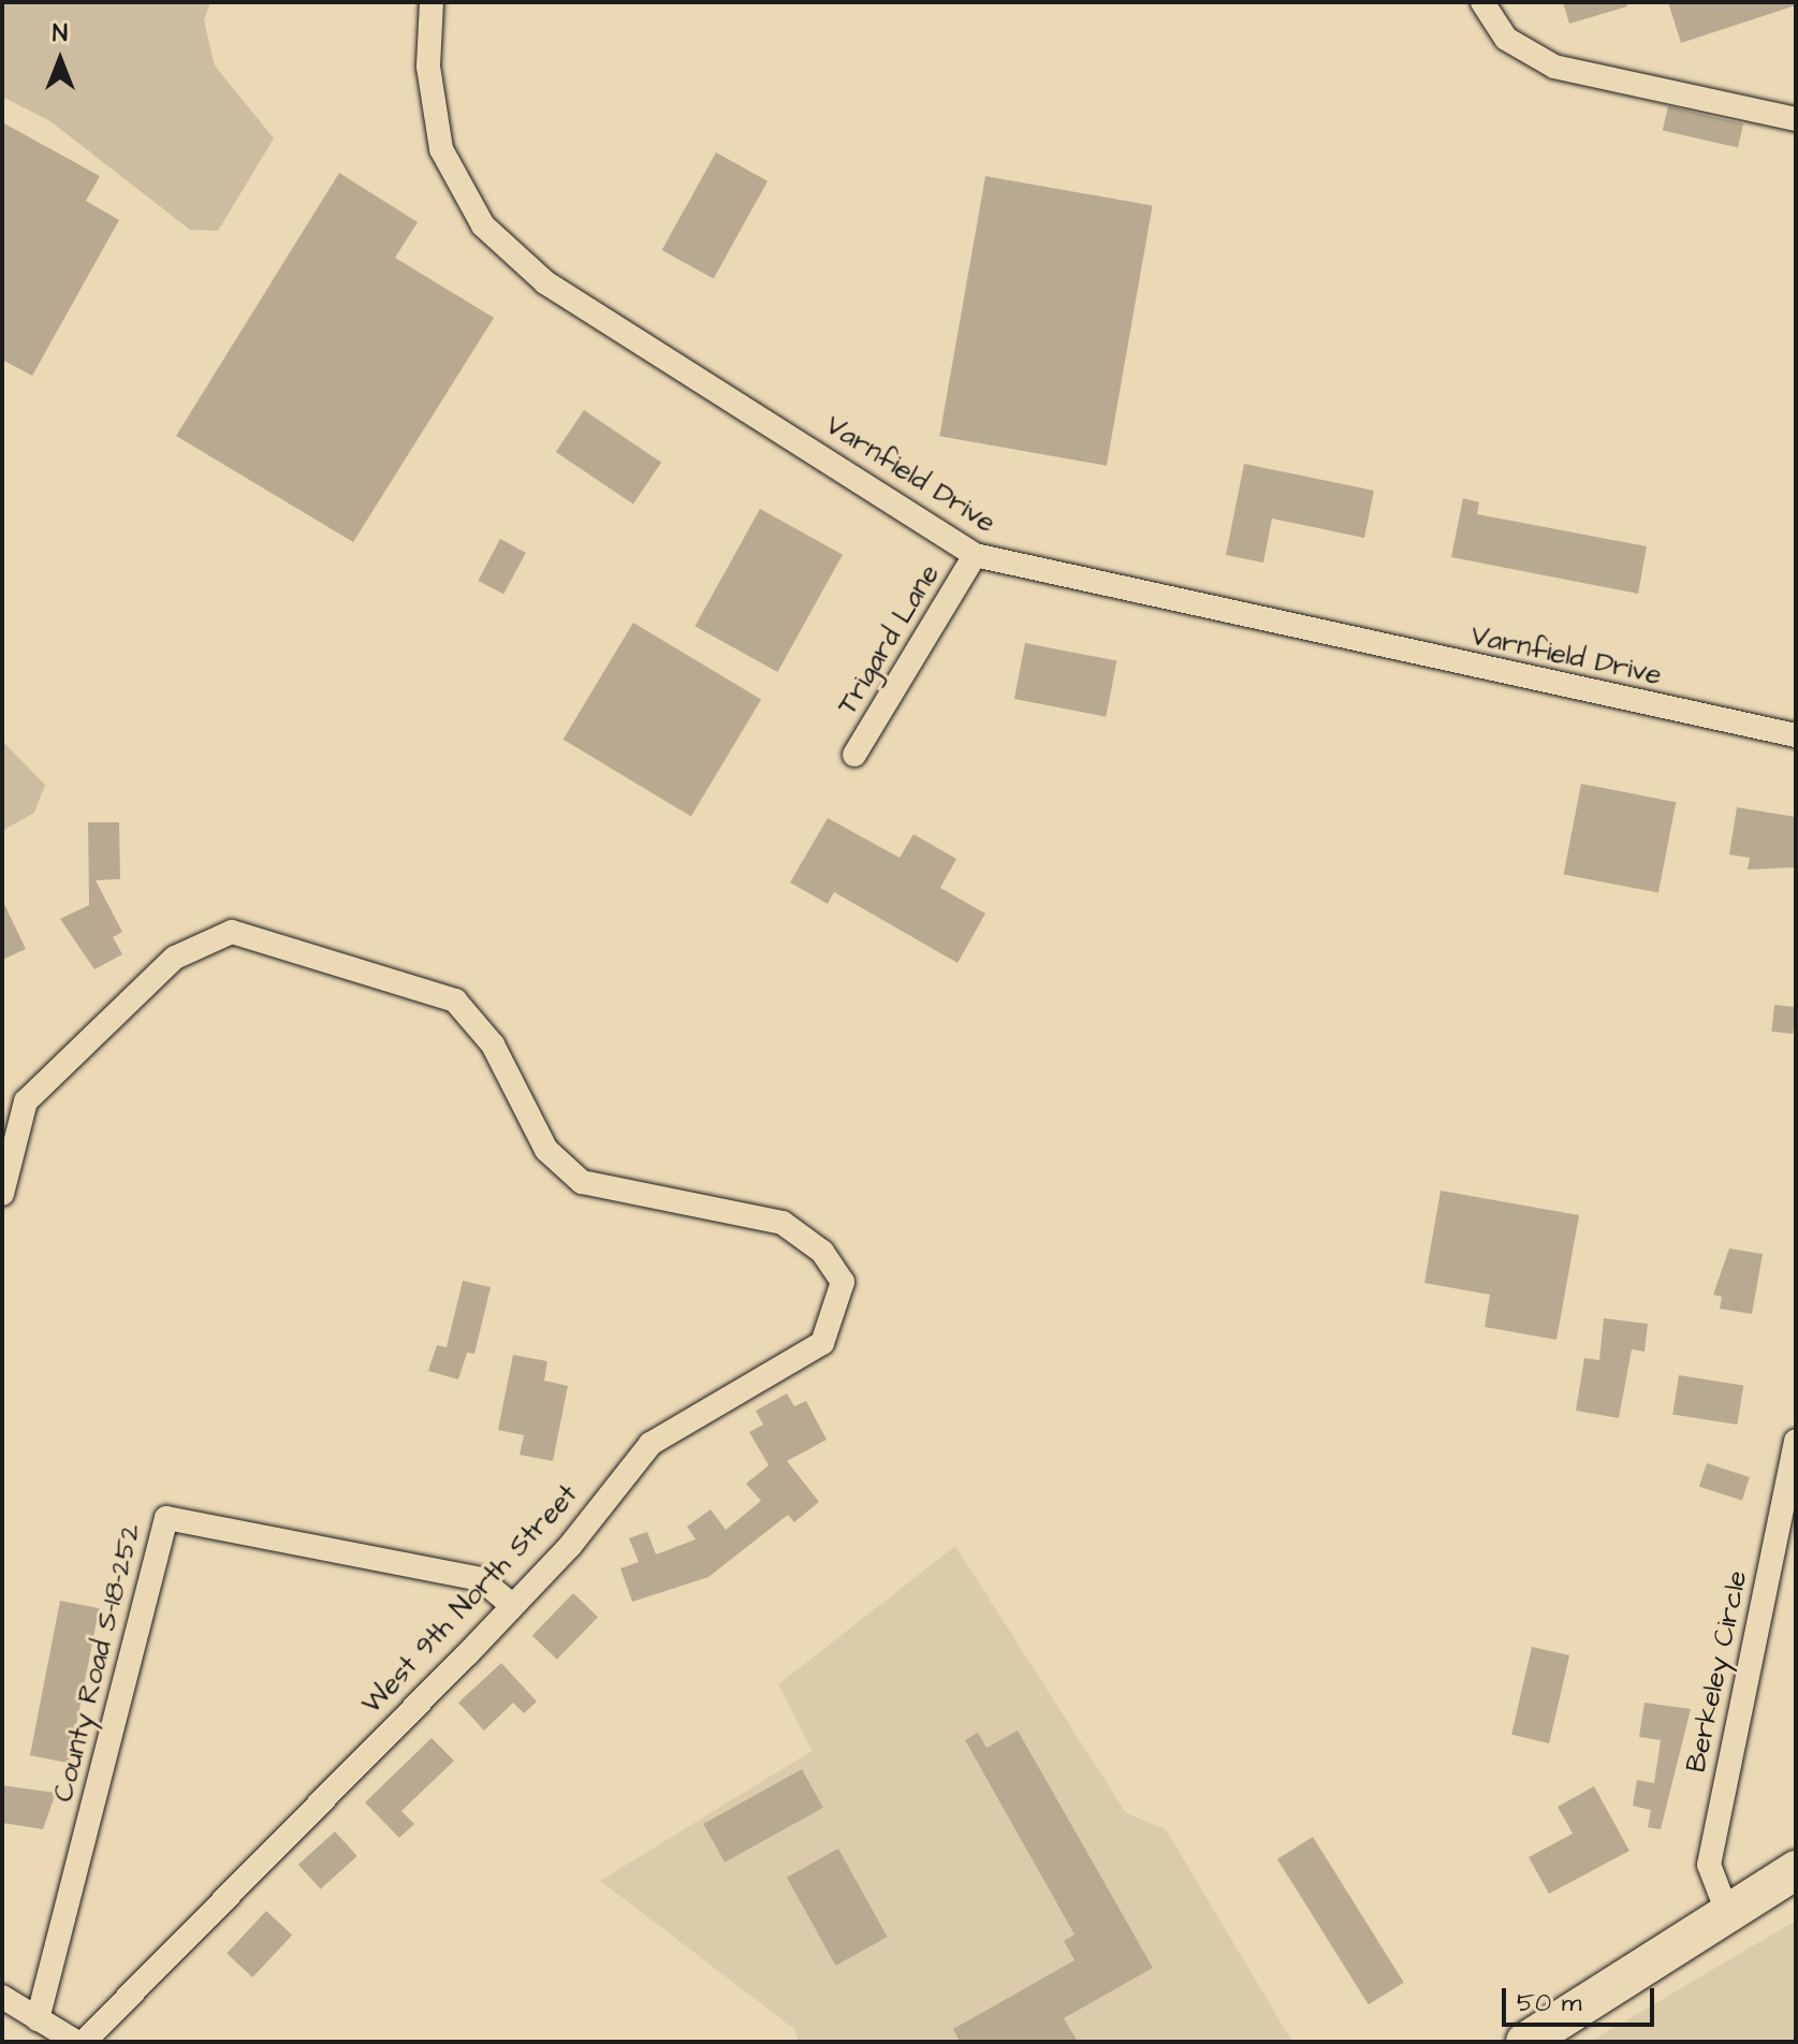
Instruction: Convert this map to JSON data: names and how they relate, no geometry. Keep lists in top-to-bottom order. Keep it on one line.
{"streets":{"street":["Varnfield Drive","Trigard Lane","West 9th North Street","County Road S-18-252","Berkeley Circle"]},"crossings":[["Varnfield Drive","Trigard Lane"],["West 9th North Street","County Road S-18-252"]],"scale_bar":"50 m","north":"top"}
